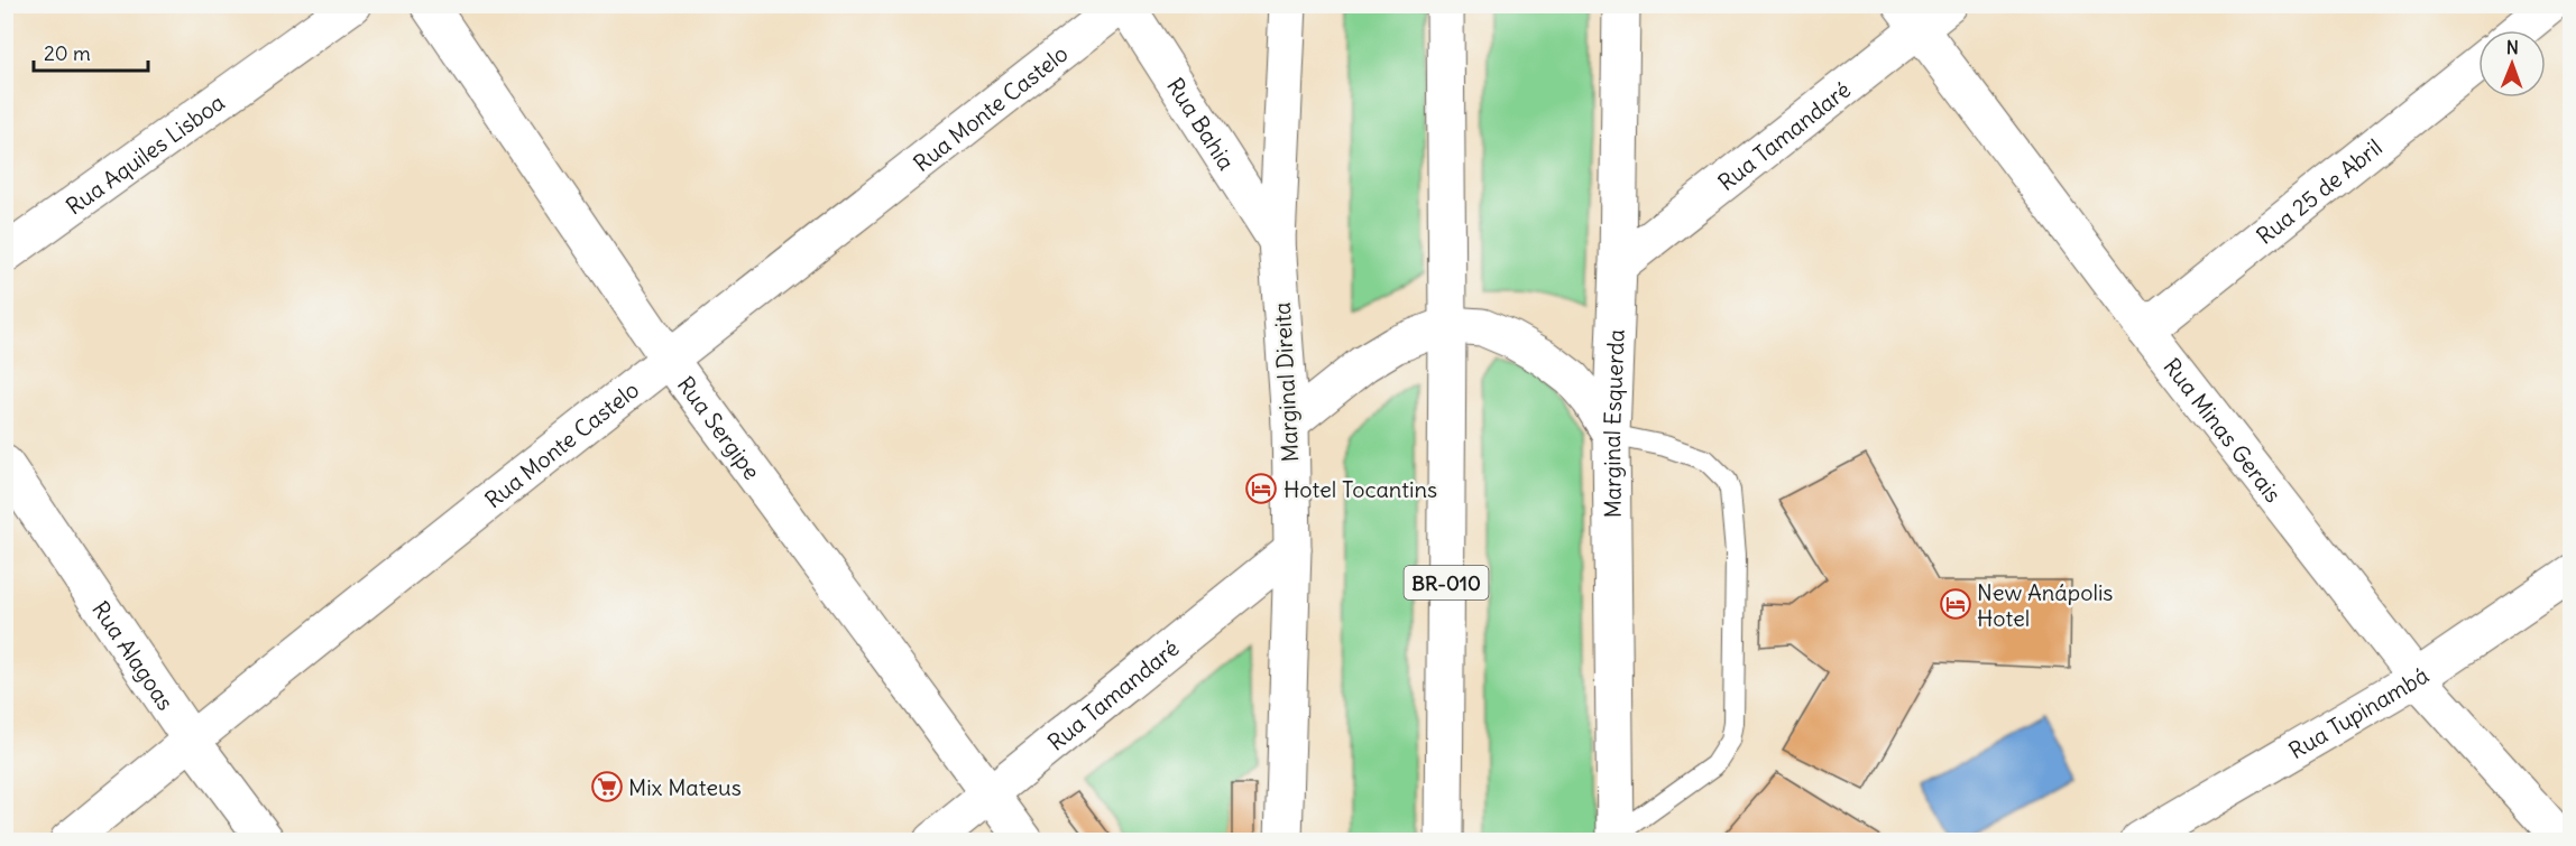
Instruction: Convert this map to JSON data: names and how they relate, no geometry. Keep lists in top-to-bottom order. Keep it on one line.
{"streets":{"main road":["Rua Monte Castelo","Rua Bahia","Rua Tamandaré","Rua Aquiles Lisboa","Rua 25 de Abril","Marginal Direita","Marginal Esquerda","Rua Sergipe","Rua Minas Gerais","BR-010","Rua Alagoas","Rua Tupinambá"]},"crossings":[["Rua Monte Castelo","Rua Bahia"],["Rua Monte Castelo","Rua Sergipe"],["Rua Monte Castelo","Rua Alagoas"],["Rua Bahia","Marginal Direita"],["Rua Tamandaré","Marginal Direita"],["Rua Tamandaré","Marginal Esquerda"],["Rua Tamandaré","Rua Sergipe"],["Rua Tamandaré","Rua Minas Gerais"],["Rua 25 de Abril","Rua Minas Gerais"],["Rua Minas Gerais","Rua Tupinambá"]],"places":{"hotel":["Hotel Tocantins","New Anápolis Hotel"],"supermarket":["Mix Mateus"]},"scale_bar":"20 m","north":"top"}
